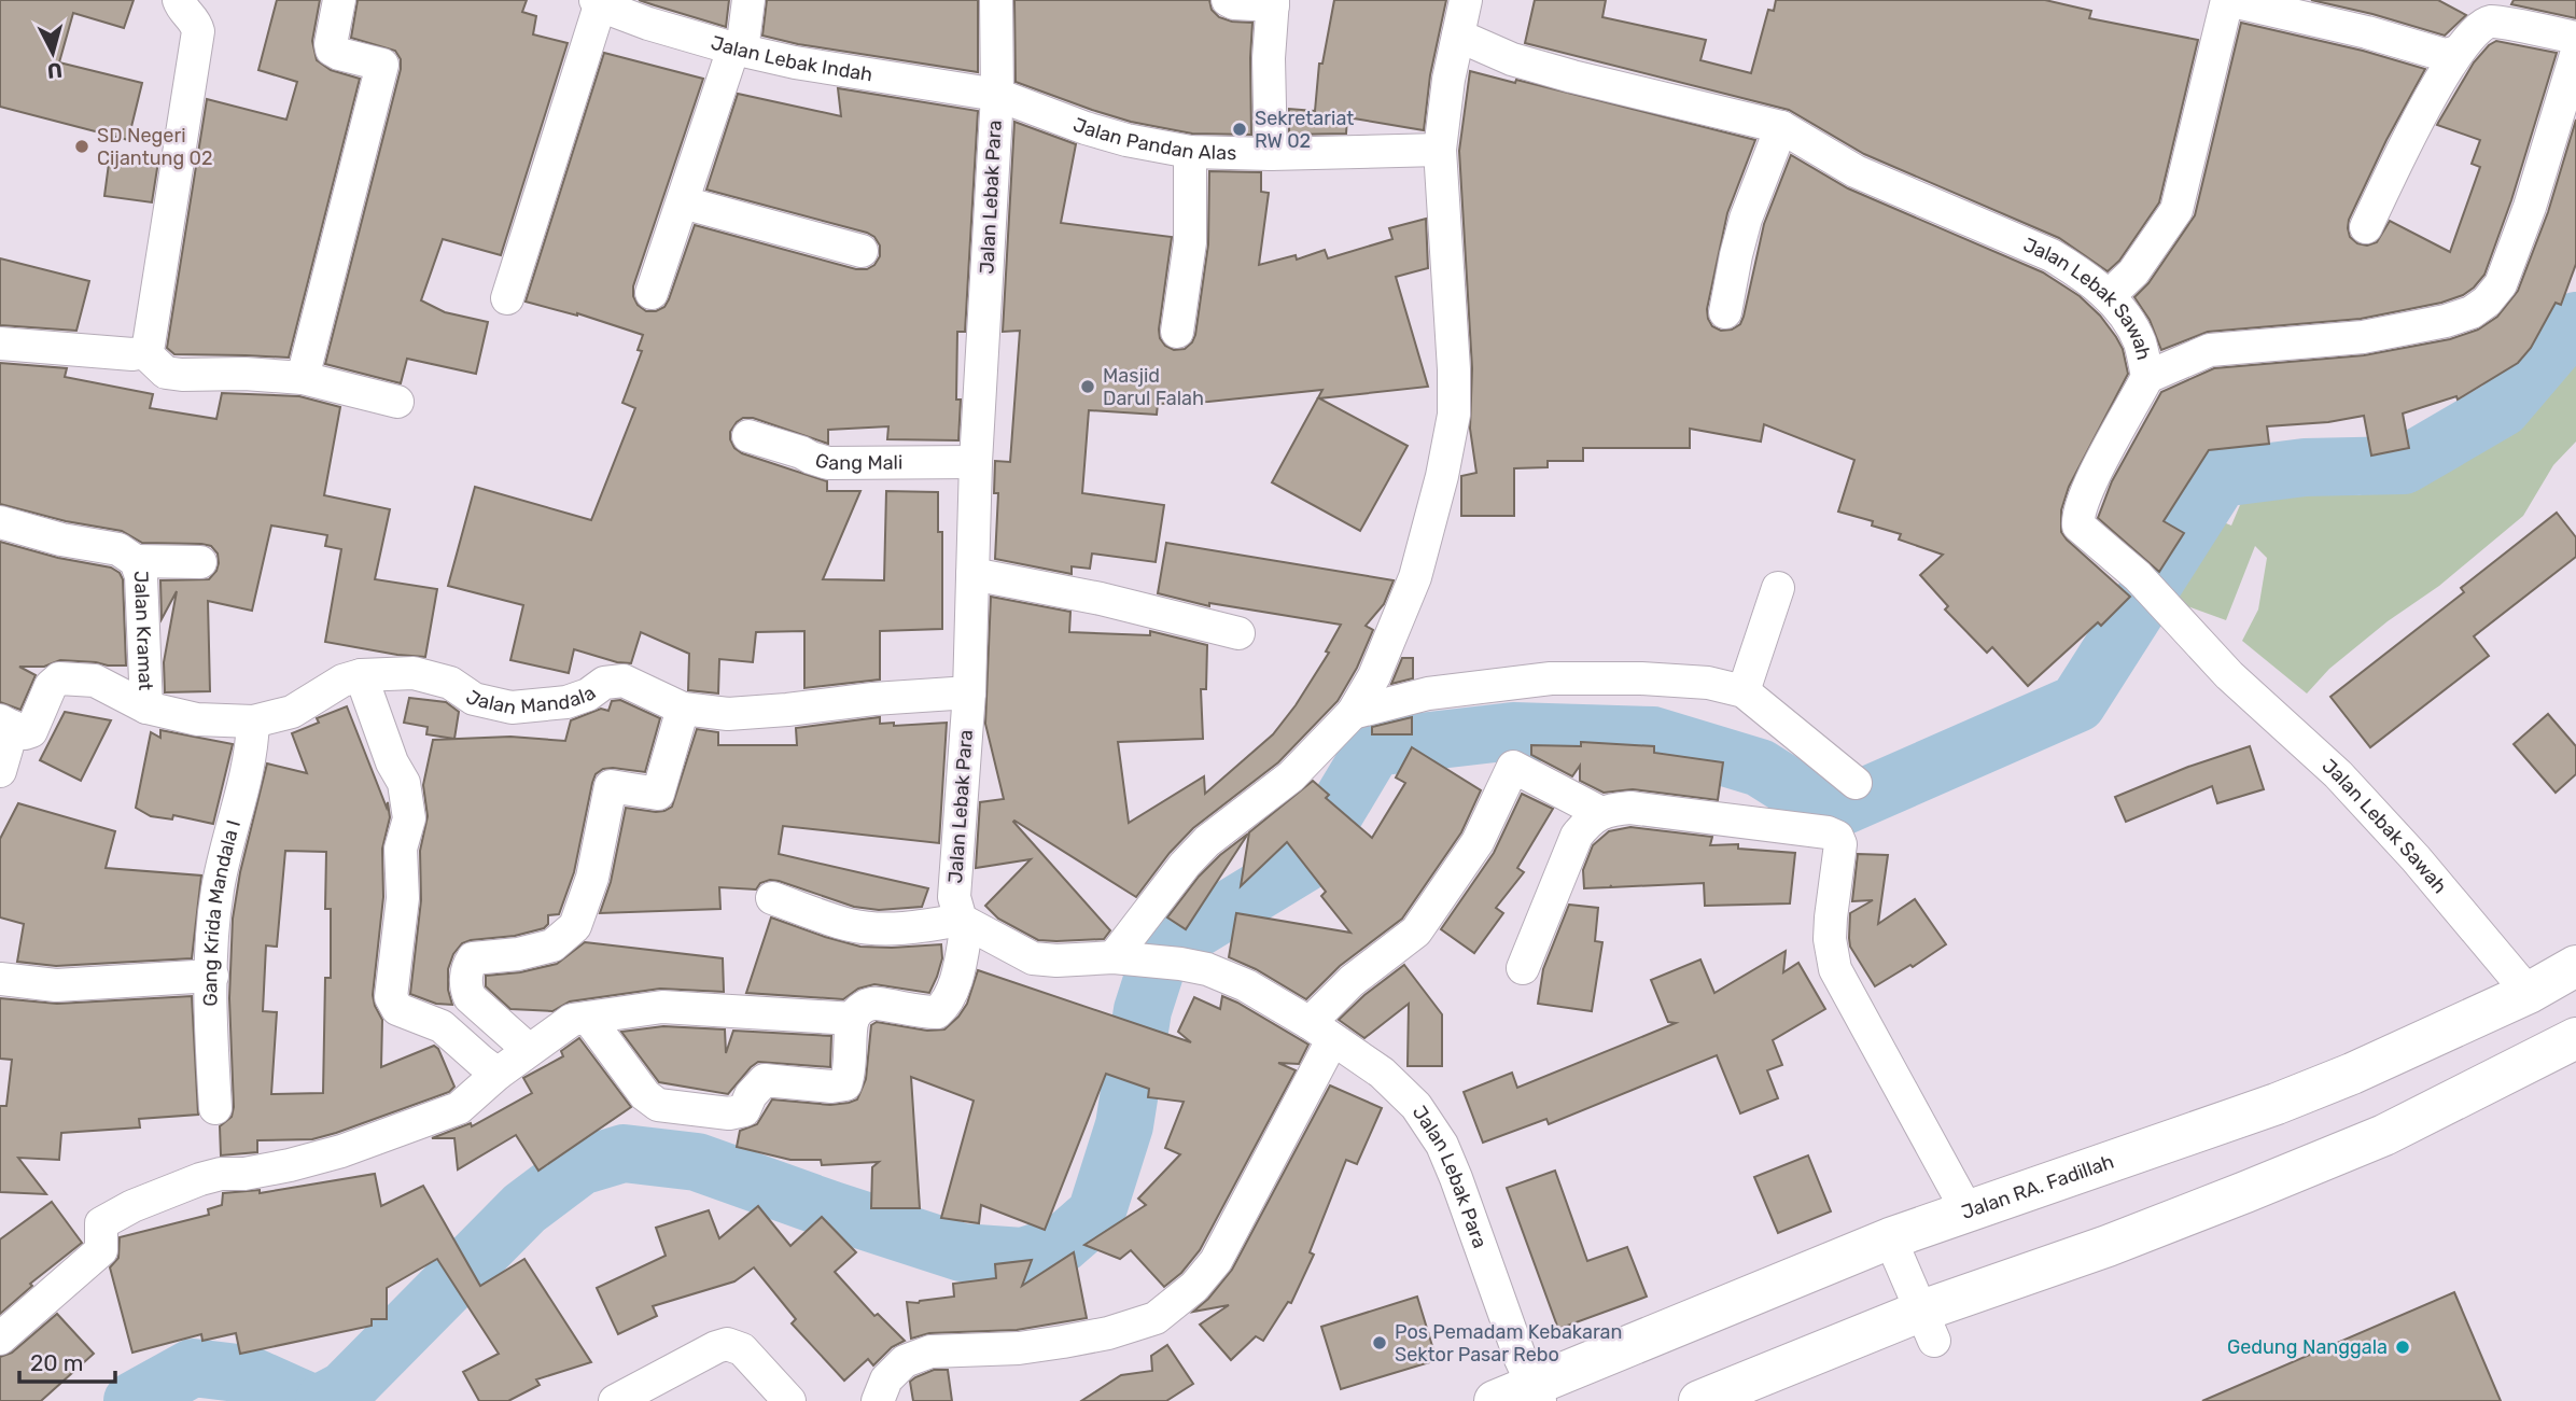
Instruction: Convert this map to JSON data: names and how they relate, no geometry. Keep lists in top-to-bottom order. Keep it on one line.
{"streets":{"main road":["Jalan RA. Fadillah"],"street":["Jalan Lebak Indah","Jalan Pandan Alas","Jalan Lebak Para","Jalan Lebak Sawah","Gang Mali","Jalan Kramat","Jalan Mandala","Gang Krida Mandala I"]},"crossings":[["Jalan Lebak Indah","Jalan Pandan Alas"],["Jalan Lebak Indah","Jalan Lebak Para"],["Jalan Pandan Alas","Jalan Lebak Para"],["Jalan Lebak Para","Gang Mali"],["Jalan Lebak Para","Jalan Mandala"],["Jalan Lebak Para","Jalan RA. Fadillah"],["Jalan Lebak Sawah","Jalan RA. Fadillah"],["Jalan Kramat","Jalan Mandala"],["Jalan Mandala","Gang Krida Mandala I"]],"places":["Sekretariat RW 02","SD Negeri Cijantung 02","Masjid Darul Falah","Pos Pemadam Kebakaran Sektor Pasar Rebo","Gedung Nanggala"],"scale_bar":"20 m","north":"bottom"}
